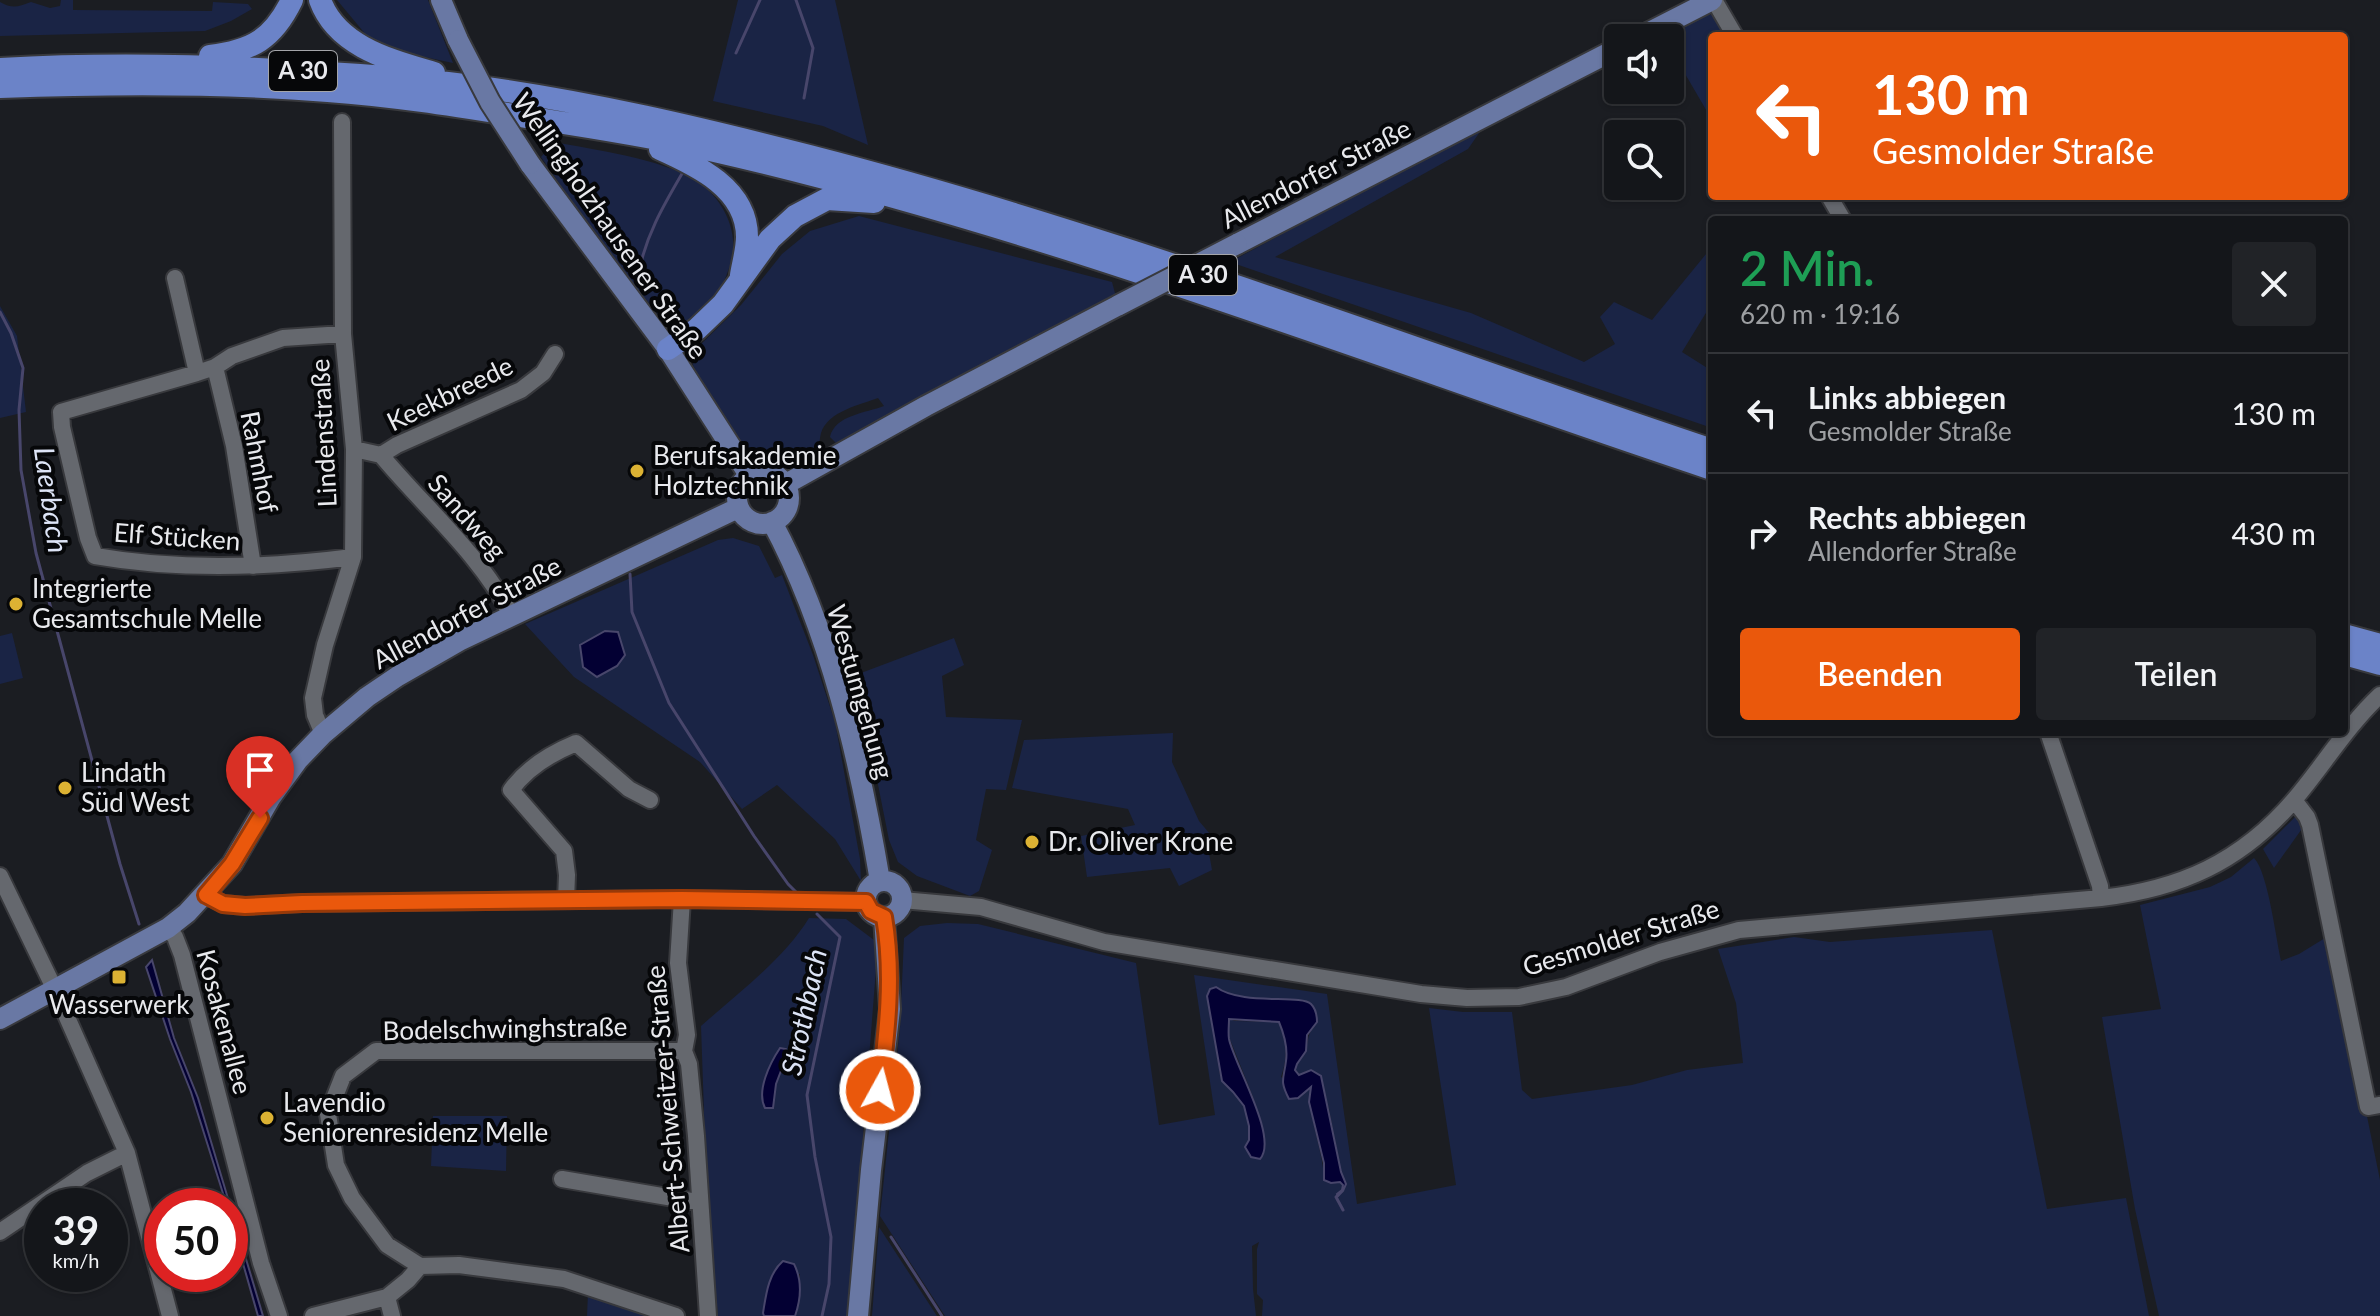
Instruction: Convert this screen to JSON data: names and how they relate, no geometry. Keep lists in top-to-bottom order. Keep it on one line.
{"streets":{"highway":["A 30"],"main road":["Allendorfer Straße","Wellingholzhausener Straße","Westumgehung"],"street":["Keekbreede","Lindenstraße","Rahmhof","Sandweg","Elf Stücken","Gesmolder Straße","Kosakenallee","Bodelschwinghstraße","Albert-Schweitzer-Straße"]},"crossings":[["Allendorfer Straße","Wellingholzhausener Straße"],["Allendorfer Straße","Lindenstraße"],["Allendorfer Straße","Sandweg"],["Allendorfer Straße","Westumgehung"],["Wellingholzhausener Straße","Westumgehung"],["Keekbreede","Lindenstraße"],["Keekbreede","Sandweg"],["Lindenstraße","Elf Stücken"],["Rahmhof","Elf Stücken"],["Westumgehung","Gesmolder Straße"],["Bodelschwinghstraße","Albert-Schweitzer-Straße"]],"water":["Laerbach","Strothbach"],"places":{"other":["Berufsakademie Holztechnik","Integrierte Gesamtschule Melle","Lindath Süd West","Dr. Oliver Krone","Lavendio Seniorenresidenz Melle"],"transit":["Wasserwerk"]},"page":{"turn":["130 m","Gesmolder Straße"],"heading":["2 Min.","620 m · 19:16"],"list":[{"name":"Links abbiegen","note":"Gesmolder Straße","value":"130 m"},{"name":"Rechts abbiegen","note":"Allendorfer Straße","value":"430 m"}],"buttons":["Beenden","Teilen"],"speed":"39 km/h","limit":"50"}}
